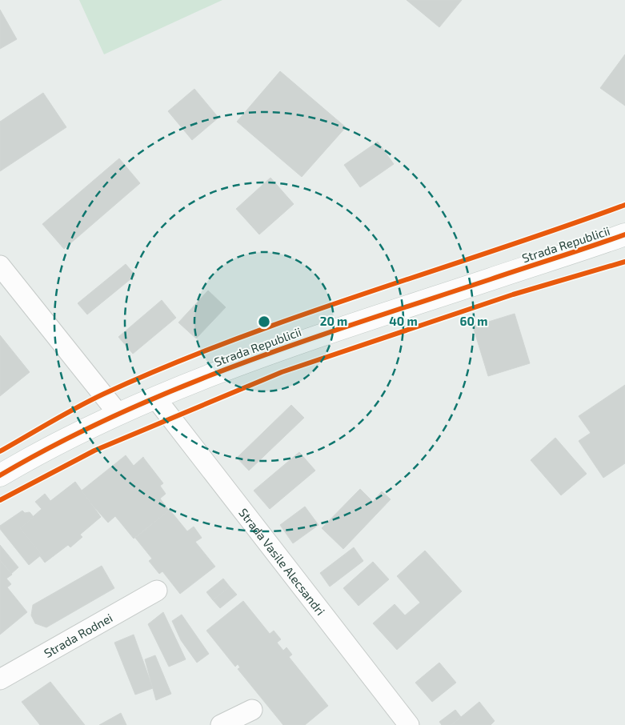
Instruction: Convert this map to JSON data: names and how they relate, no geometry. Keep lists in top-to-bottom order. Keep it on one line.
{"streets":{"main road":["Strada Republicii"],"street":["Strada Vasile Alecsandri","Strada Rodnei"]},"crossings":[["Strada Republicii","Strada Vasile Alecsandri"]],"rings":["20 m","40 m","60 m"]}
